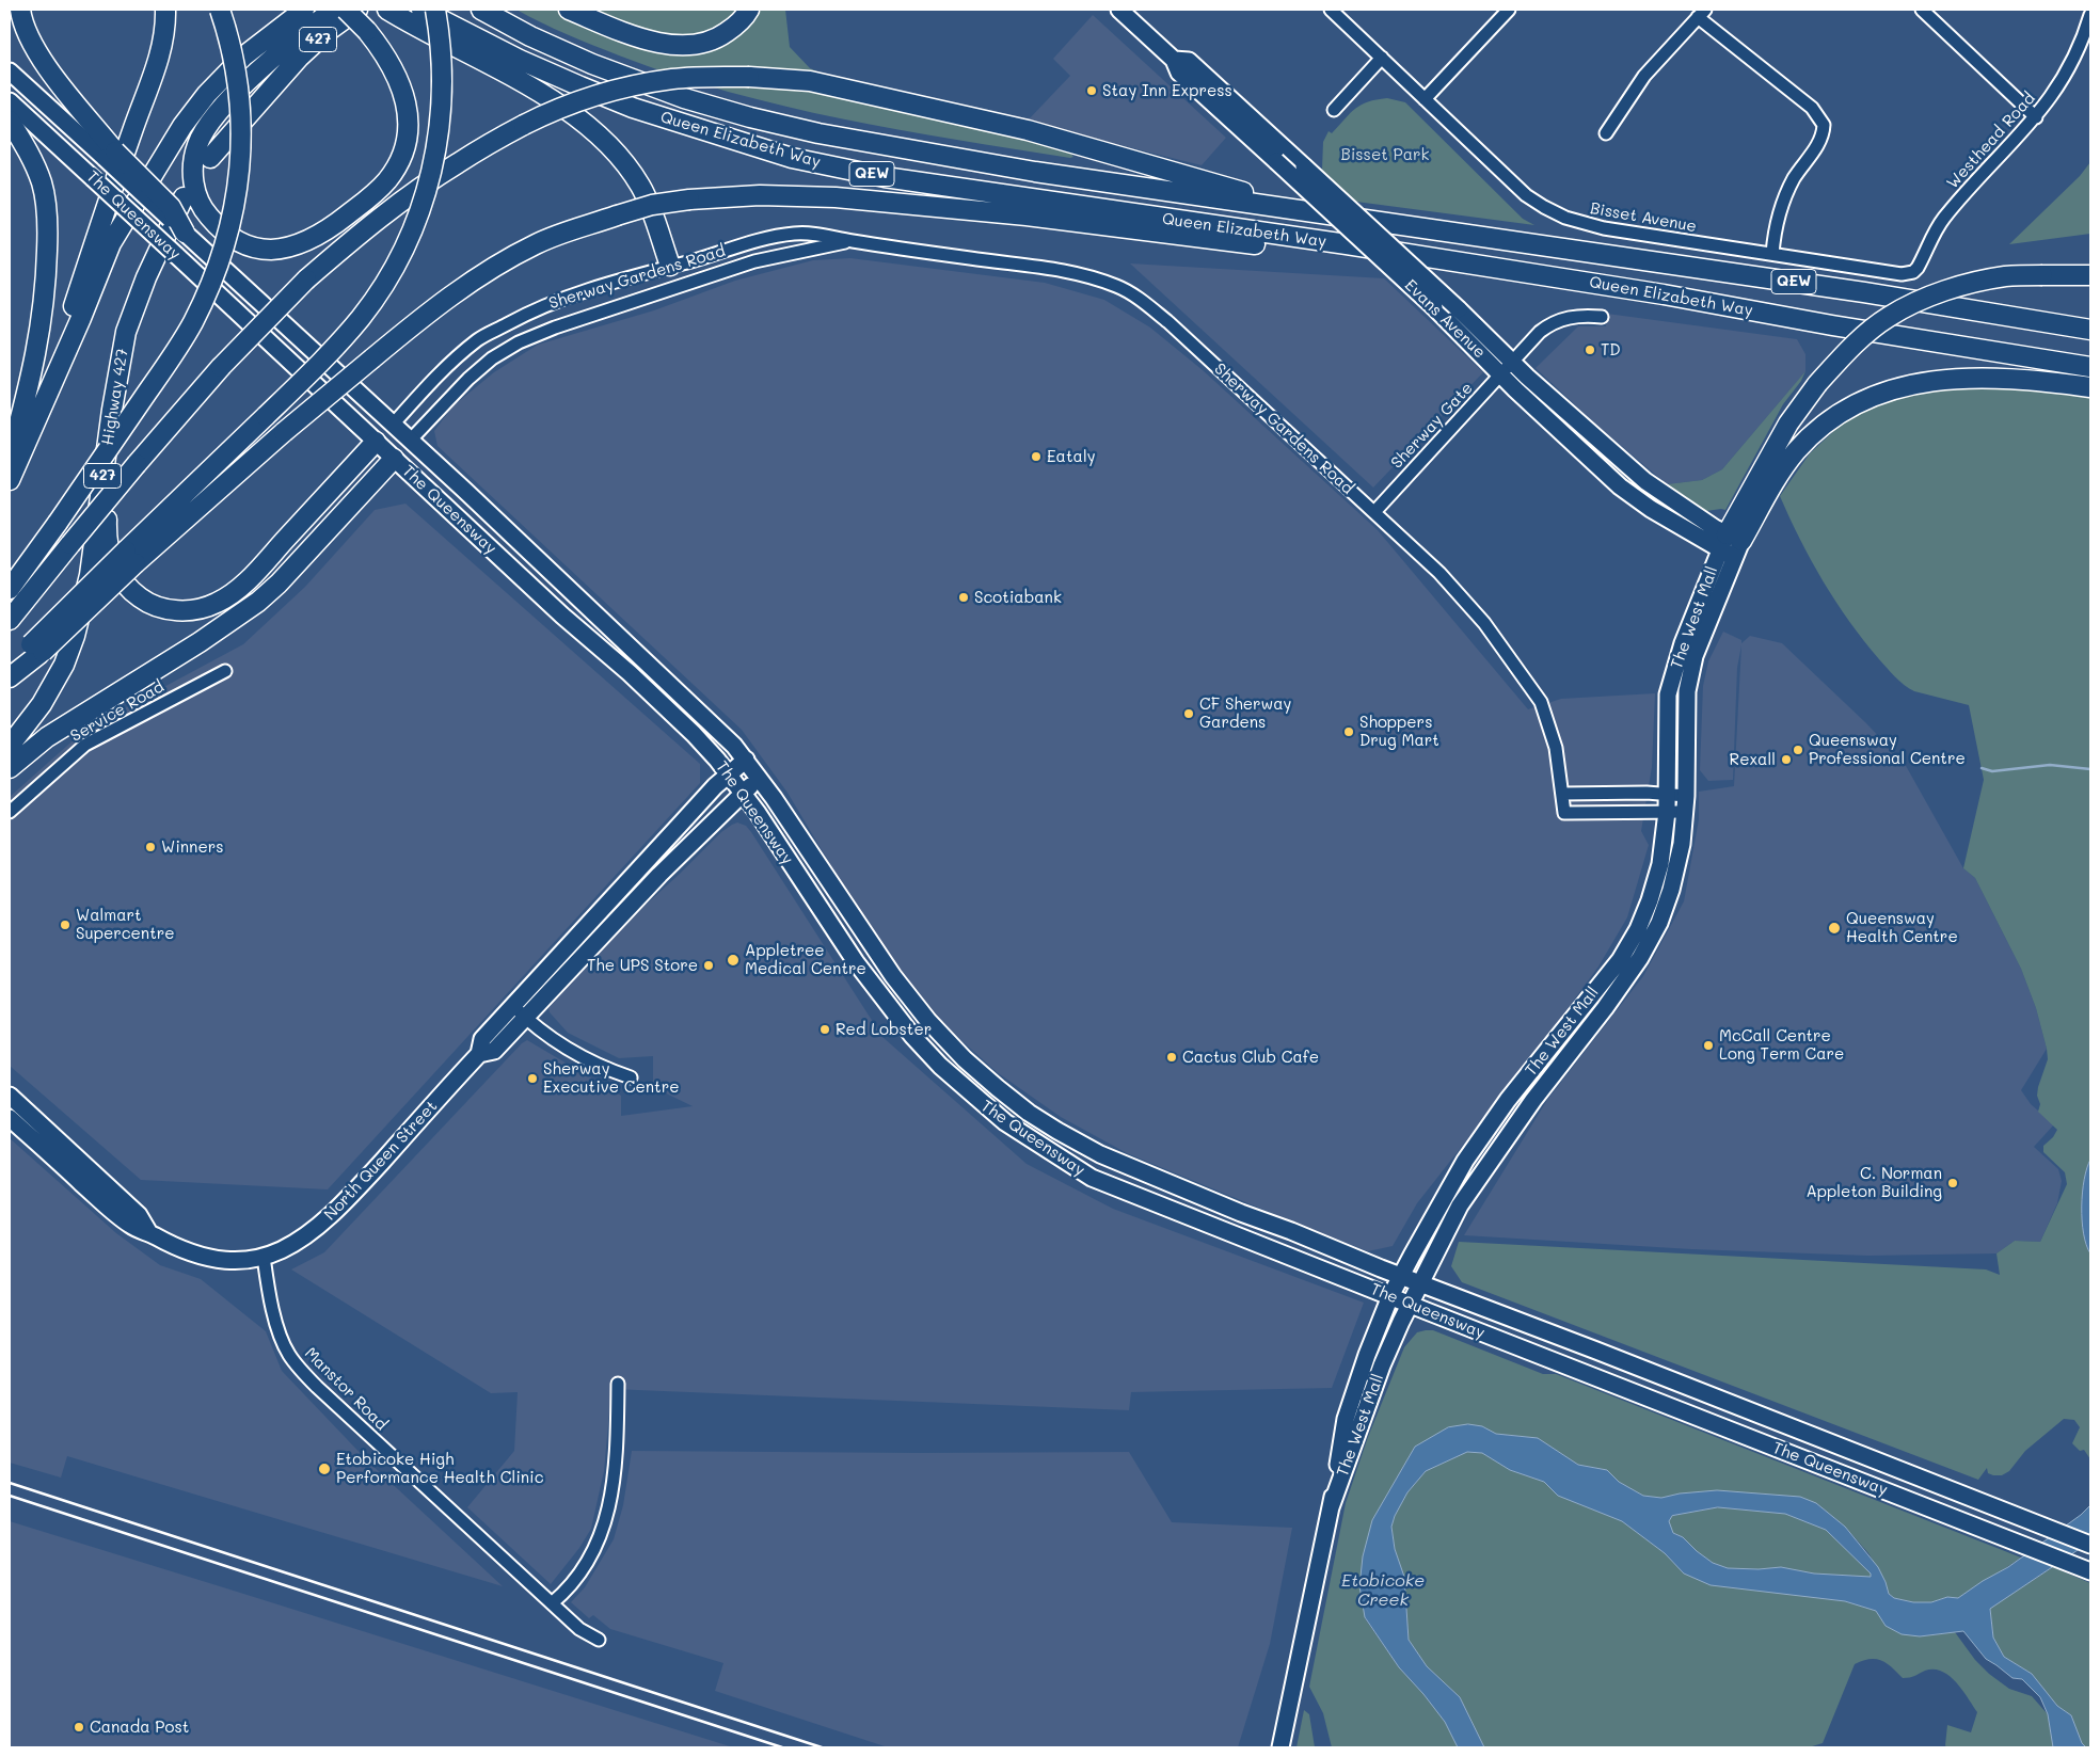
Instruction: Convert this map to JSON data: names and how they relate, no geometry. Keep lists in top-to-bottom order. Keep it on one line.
{"streets":{"highway":["427","Queen Elizabeth Way","QEW","Highway 427"],"main road":["The Queensway","Sherway Gardens Road","Evans Avenue","The West Mall","North Queen Street"],"street":["Westhead Road","Bisset Avenue","Sherway Gate","Service Road","Manstor Road"]},"crossings":[["Westhead Road","Bisset Avenue"],["The Queensway","Sherway Gardens Road"],["The Queensway","The West Mall"],["The Queensway","North Queen Street"],["Sherway Gardens Road","Sherway Gate"],["Sherway Gardens Road","The West Mall"],["Evans Avenue","Sherway Gate"],["Evans Avenue","The West Mall"],["North Queen Street","Manstor Road"]],"water":["Etobicoke Creek"],"parks":["Bisset Park"],"places":["Stay Inn Express","TD","Eataly","Scotiabank","CF Sherway Gardens","Shoppers Drug Mart","Queensway Professional Centre","Rexall","Winners","Walmart Supercentre","Queensway Health Centre","Appletree Medical Centre","The UPS Store","Red Lobster","McCall Centre Long Term Care","Cactus Club Cafe","Sherway Executive Centre","C. Norman Appleton Building","Etobicoke High Performance Health Clinic","Canada Post"]}
